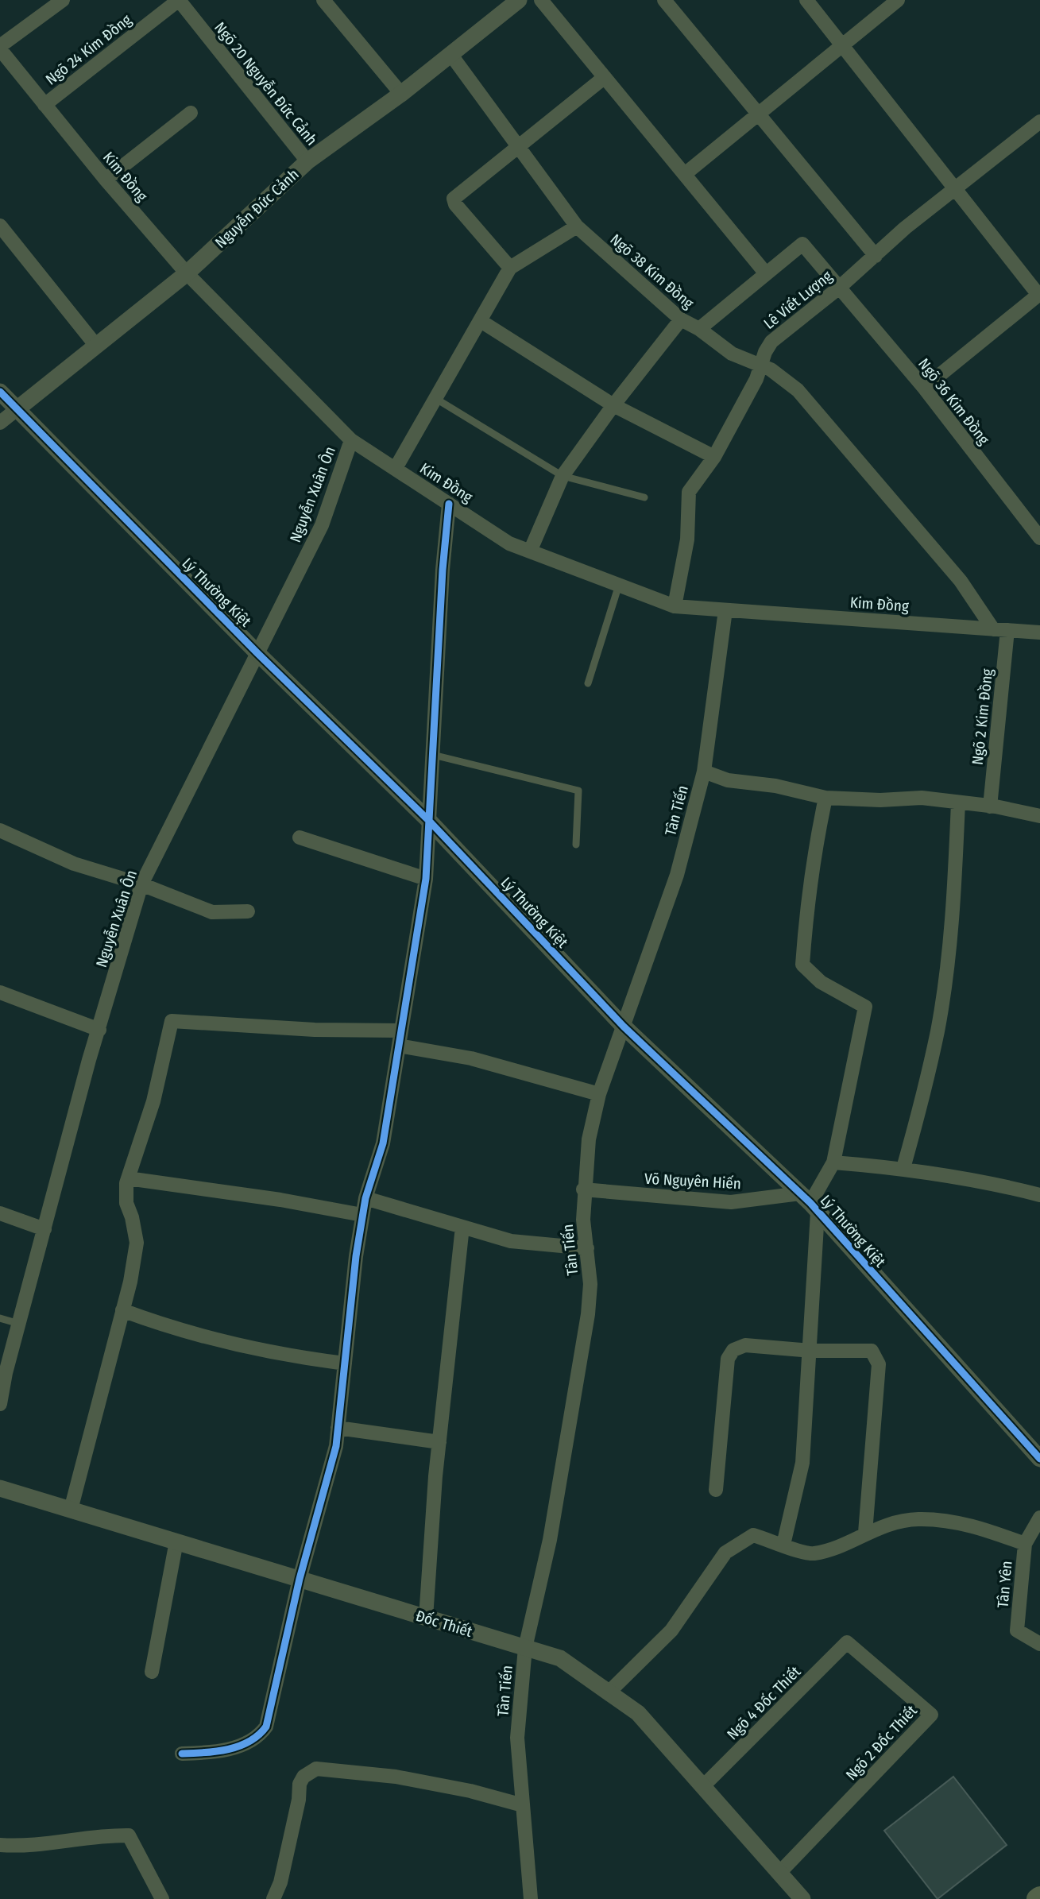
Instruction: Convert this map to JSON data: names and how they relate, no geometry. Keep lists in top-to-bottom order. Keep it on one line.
{"streets":{"street":["Ngõ 24 Kim Đồng","Ngõ 20 Nguyễn Đức Cảnh","Kim Đồng","Nguyễn Đức Cảnh","Ngõ 38 Kim Đồng","Lê Viết Lượng","Ngõ 36 Kim Đồng","Nguyễn Xuân Ôn","Lý Thường Kiệt","Ngõ 2 Kim Đồng","Tân Tiến","Võ Nguyên Hiến","Tân Yên","Đốc Thiết","Ngõ 4 Đốc Thiết","Ngõ 2 Đốc Thiết"]},"crossings":[["Ngõ 24 Kim Đồng","Ngõ 20 Nguyễn Đức Cảnh"],["Ngõ 24 Kim Đồng","Kim Đồng"],["Ngõ 20 Nguyễn Đức Cảnh","Nguyễn Đức Cảnh"],["Kim Đồng","Nguyễn Đức Cảnh"],["Kim Đồng","Ngõ 38 Kim Đồng"],["Kim Đồng","Lê Viết Lượng"],["Kim Đồng","Nguyễn Xuân Ôn"],["Kim Đồng","Ngõ 2 Kim Đồng"],["Kim Đồng","Tân Tiến"],["Nguyễn Đức Cảnh","Ngõ 38 Kim Đồng"],["Nguyễn Đức Cảnh","Lý Thường Kiệt"],["Ngõ 38 Kim Đồng","Lê Viết Lượng"],["Ngõ 38 Kim Đồng","Ngõ 2 Kim Đồng"],["Lê Viết Lượng","Ngõ 36 Kim Đồng"],["Nguyễn Xuân Ôn","Lý Thường Kiệt"],["Lý Thường Kiệt","Tân Tiến"],["Lý Thường Kiệt","Võ Nguyên Hiến"],["Tân Tiến","Võ Nguyên Hiến"],["Tân Tiến","Đốc Thiết"],["Đốc Thiết","Ngõ 4 Đốc Thiết"],["Đốc Thiết","Ngõ 2 Đốc Thiết"],["Ngõ 4 Đốc Thiết","Ngõ 2 Đốc Thiết"]]}
